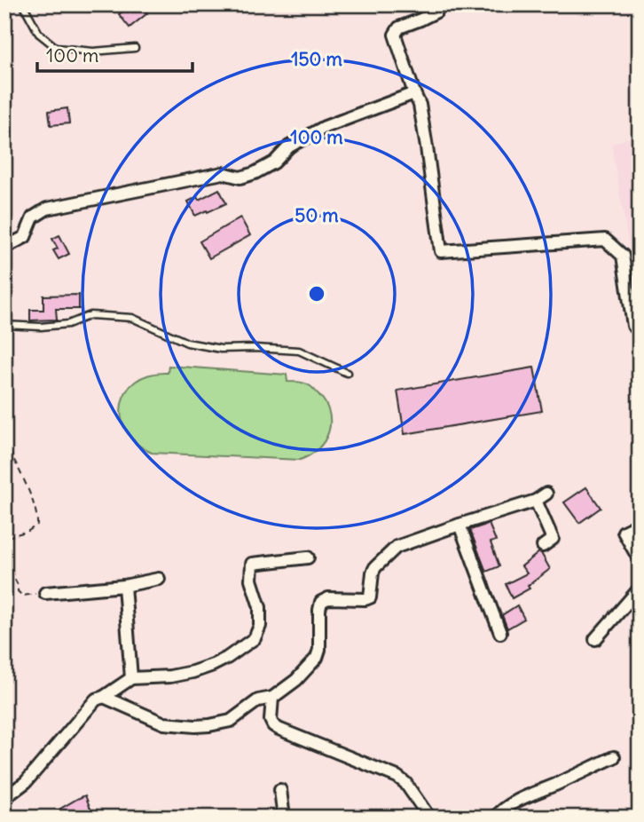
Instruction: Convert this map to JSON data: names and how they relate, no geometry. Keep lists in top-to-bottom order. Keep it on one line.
{"scale_bar":"100 m","rings":["150 m","100 m","50 m"]}
